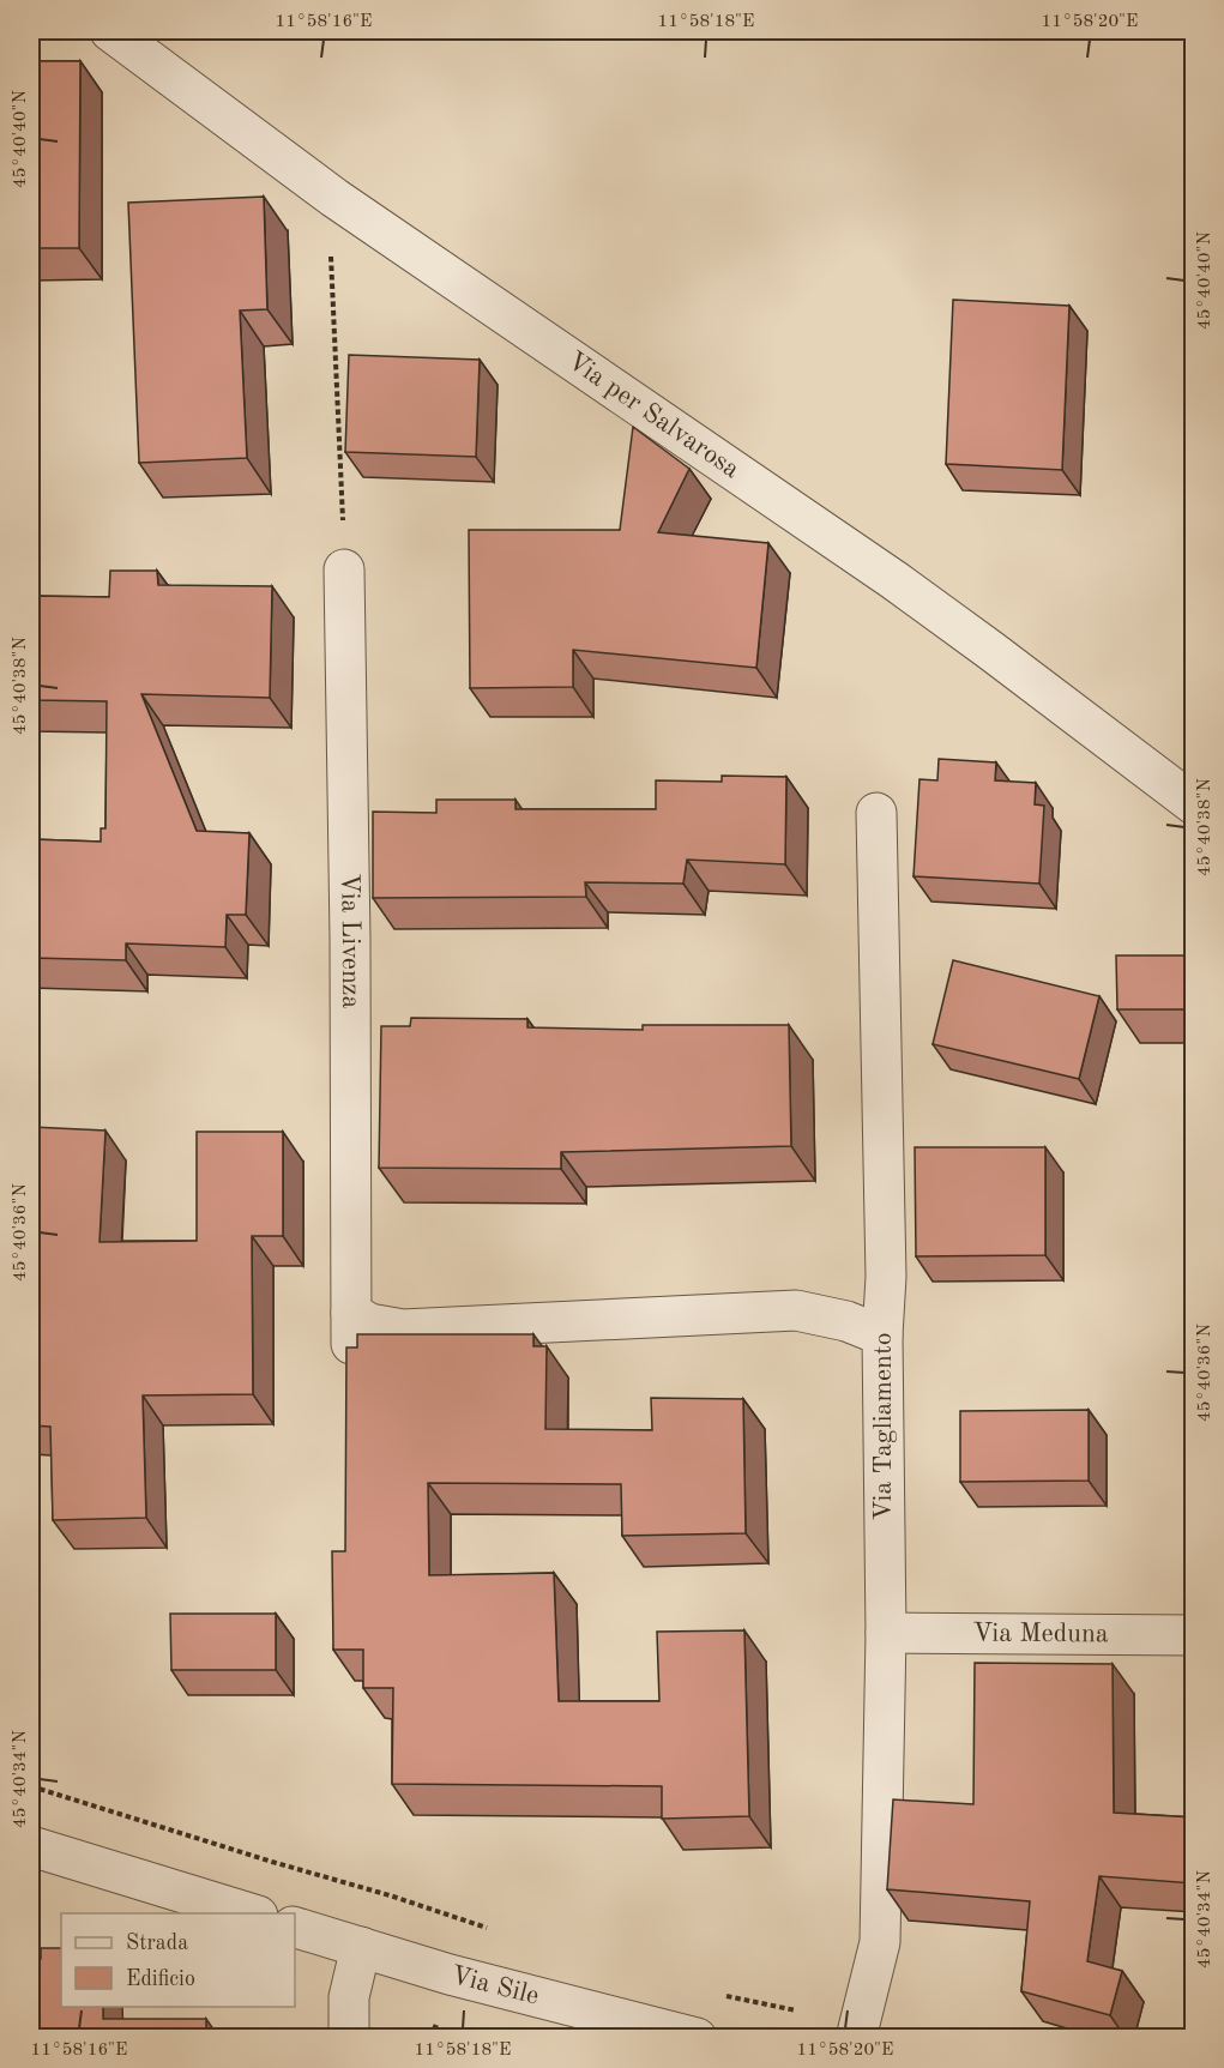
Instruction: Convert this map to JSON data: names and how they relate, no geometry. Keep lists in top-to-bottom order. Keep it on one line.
{"streets":{"street":["Via per Salvarosa","Via Livenza","Via Tagliamento","Via Meduna","Via Sile"]},"crossings":[["Via Livenza","Via Tagliamento"],["Via Tagliamento","Via Meduna"]],"legend":["Strada","Edificio"],"coordinates":["11°58'16\"E","11°58'18\"E","11°58'20\"E","45°40'40\"N","45°40'38\"N","45°40'36\"N","45°40'34\"N"]}
